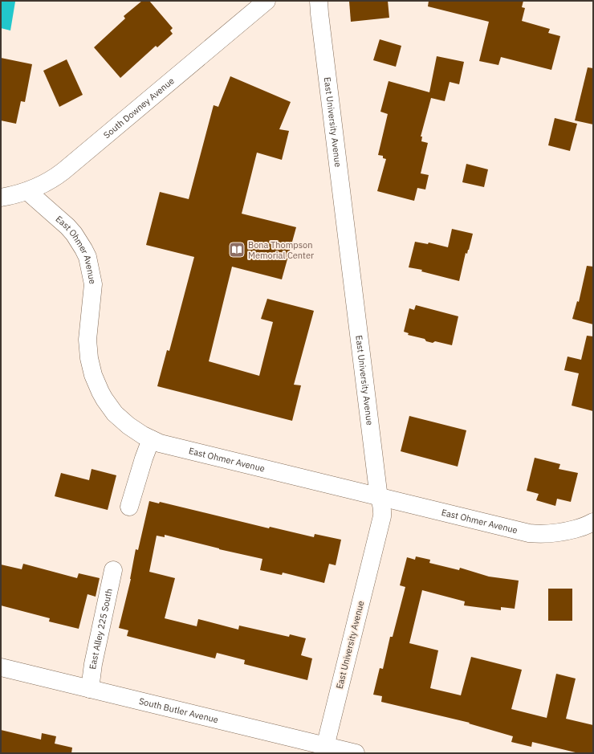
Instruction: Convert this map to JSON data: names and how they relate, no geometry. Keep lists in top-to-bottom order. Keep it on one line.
{"streets":{"street":["South Downey Avenue","East University Avenue","East Ohmer Avenue","East Alley 225 South","South Butler Avenue"]},"crossings":[["South Downey Avenue","East Ohmer Avenue"],["East University Avenue","East Ohmer Avenue"],["East University Avenue","South Butler Avenue"],["East Alley 225 South","South Butler Avenue"]],"places":{"library":["Bona Thompson Memorial Center"]}}
